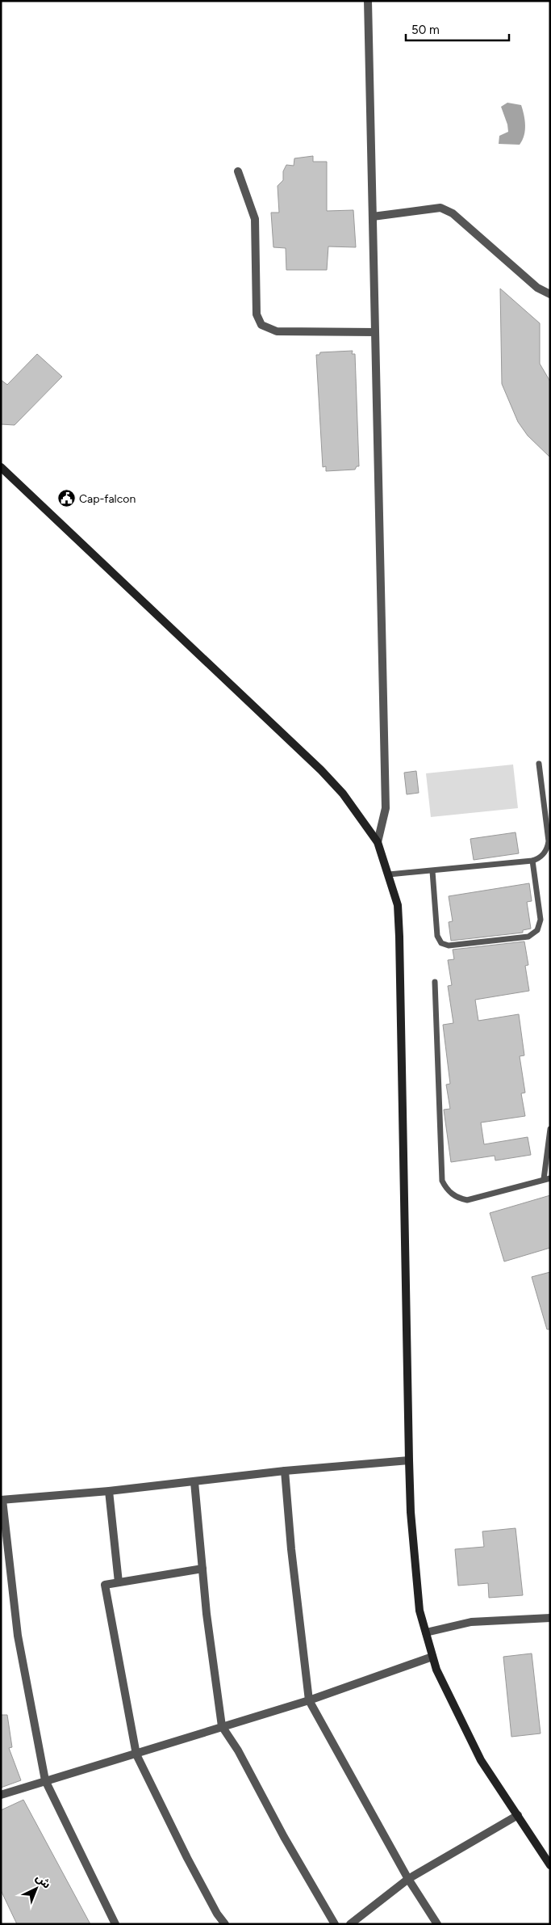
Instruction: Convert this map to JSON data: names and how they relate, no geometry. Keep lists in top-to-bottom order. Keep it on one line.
{"places":{"public building":["Cap-falcon"]},"scale_bar":"50 m","north":"top right"}
